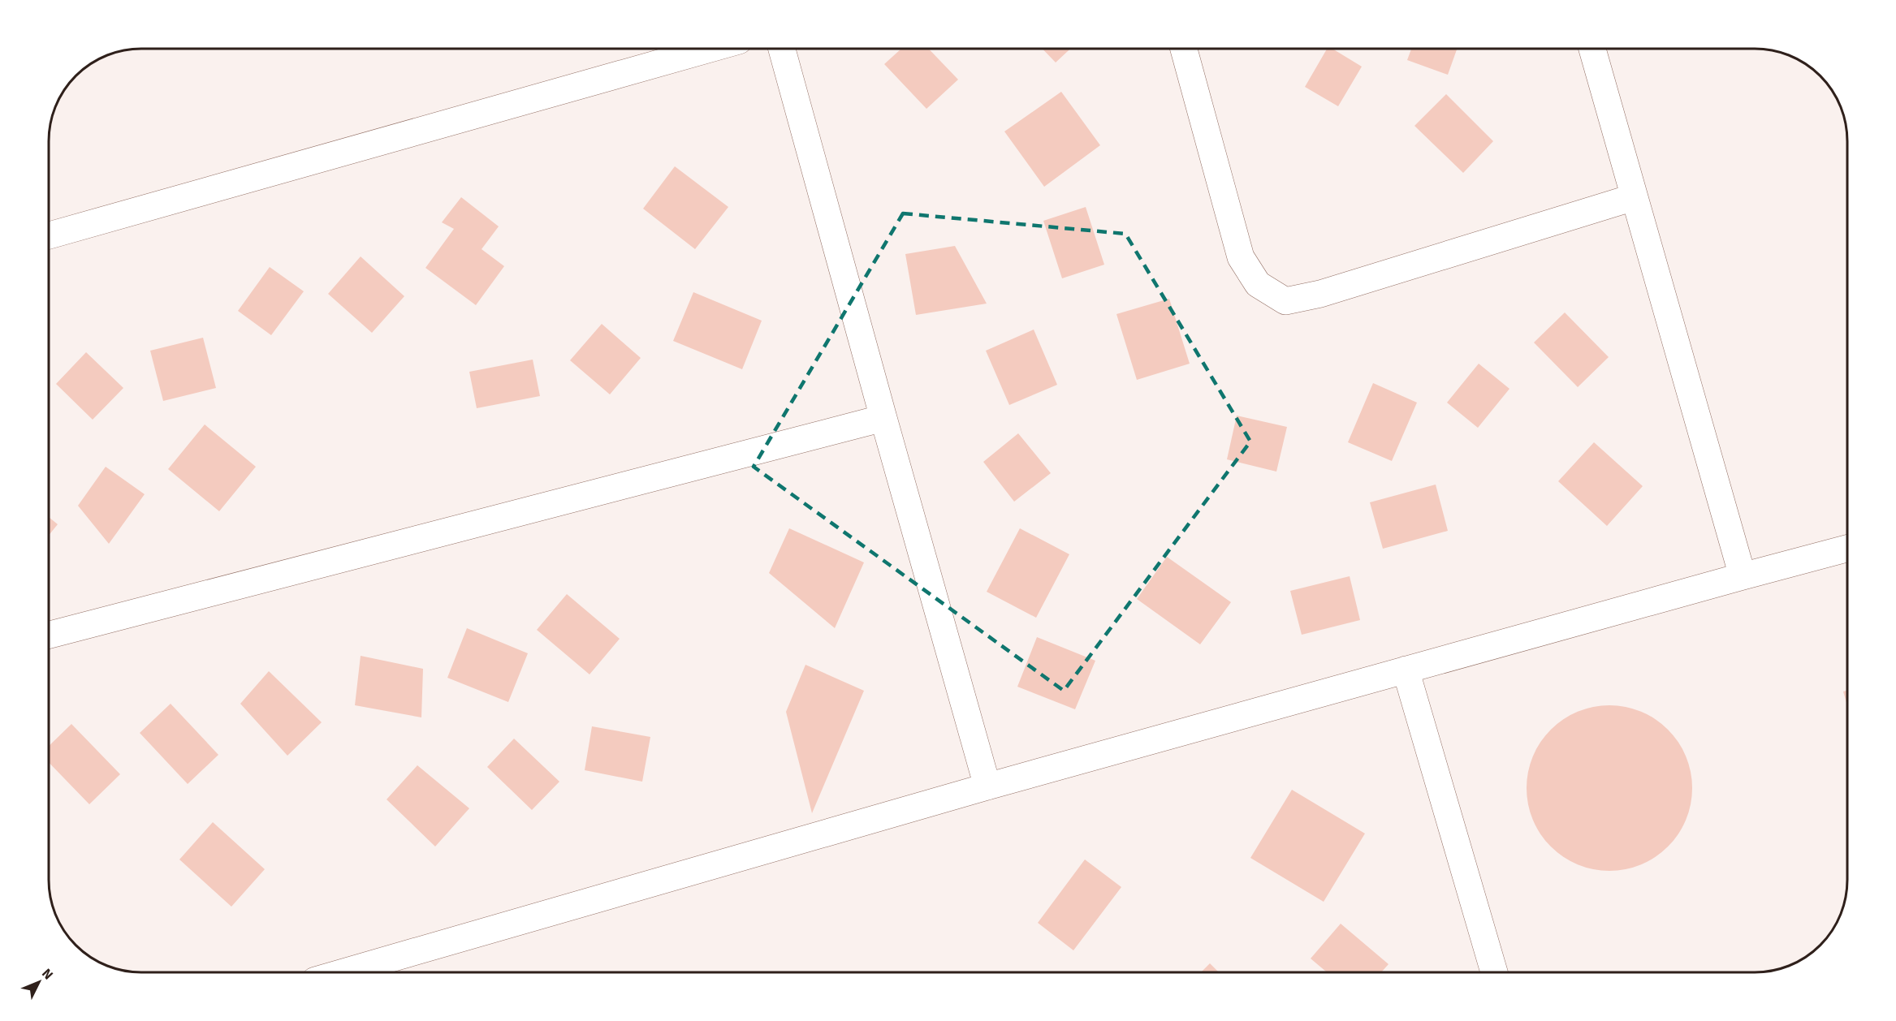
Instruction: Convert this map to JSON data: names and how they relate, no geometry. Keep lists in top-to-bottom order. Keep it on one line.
{"north":"top right"}
